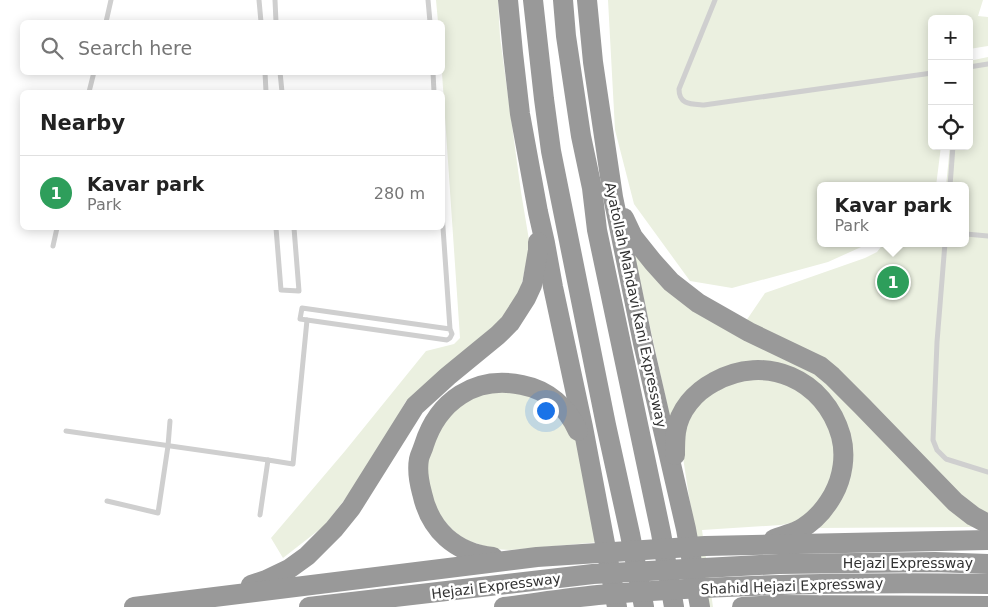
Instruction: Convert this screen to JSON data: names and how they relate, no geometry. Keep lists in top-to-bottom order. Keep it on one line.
{"streets":{"highway":["Ayatollah Mahdavi Kani Expressway","Hejazi Expressway","Shahid Hejazi Expressway"]},"crossings":[["Hejazi Expressway","Shahid Hejazi Expressway"]],"page":{"map_buttons":["+","−"],"search":"Search here","heading":"Nearby","list":[{"mark":"1","name":"Kavar park","note":"Park","value":"280 m"}],"popup":["Kavar park","Park"],"pins":"1"}}
